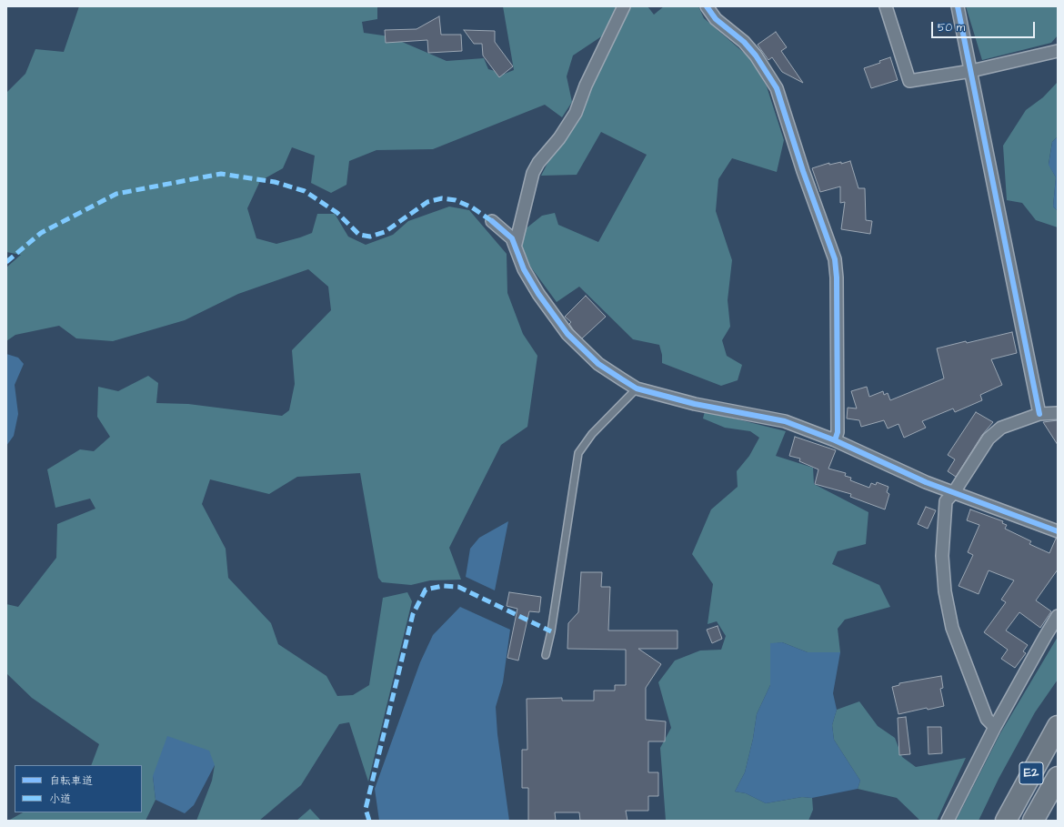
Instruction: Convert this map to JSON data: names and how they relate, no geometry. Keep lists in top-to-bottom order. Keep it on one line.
{"streets":{"highway":["E2"]},"legend":["自転車道","小道"],"scale_bar":"50 m"}
